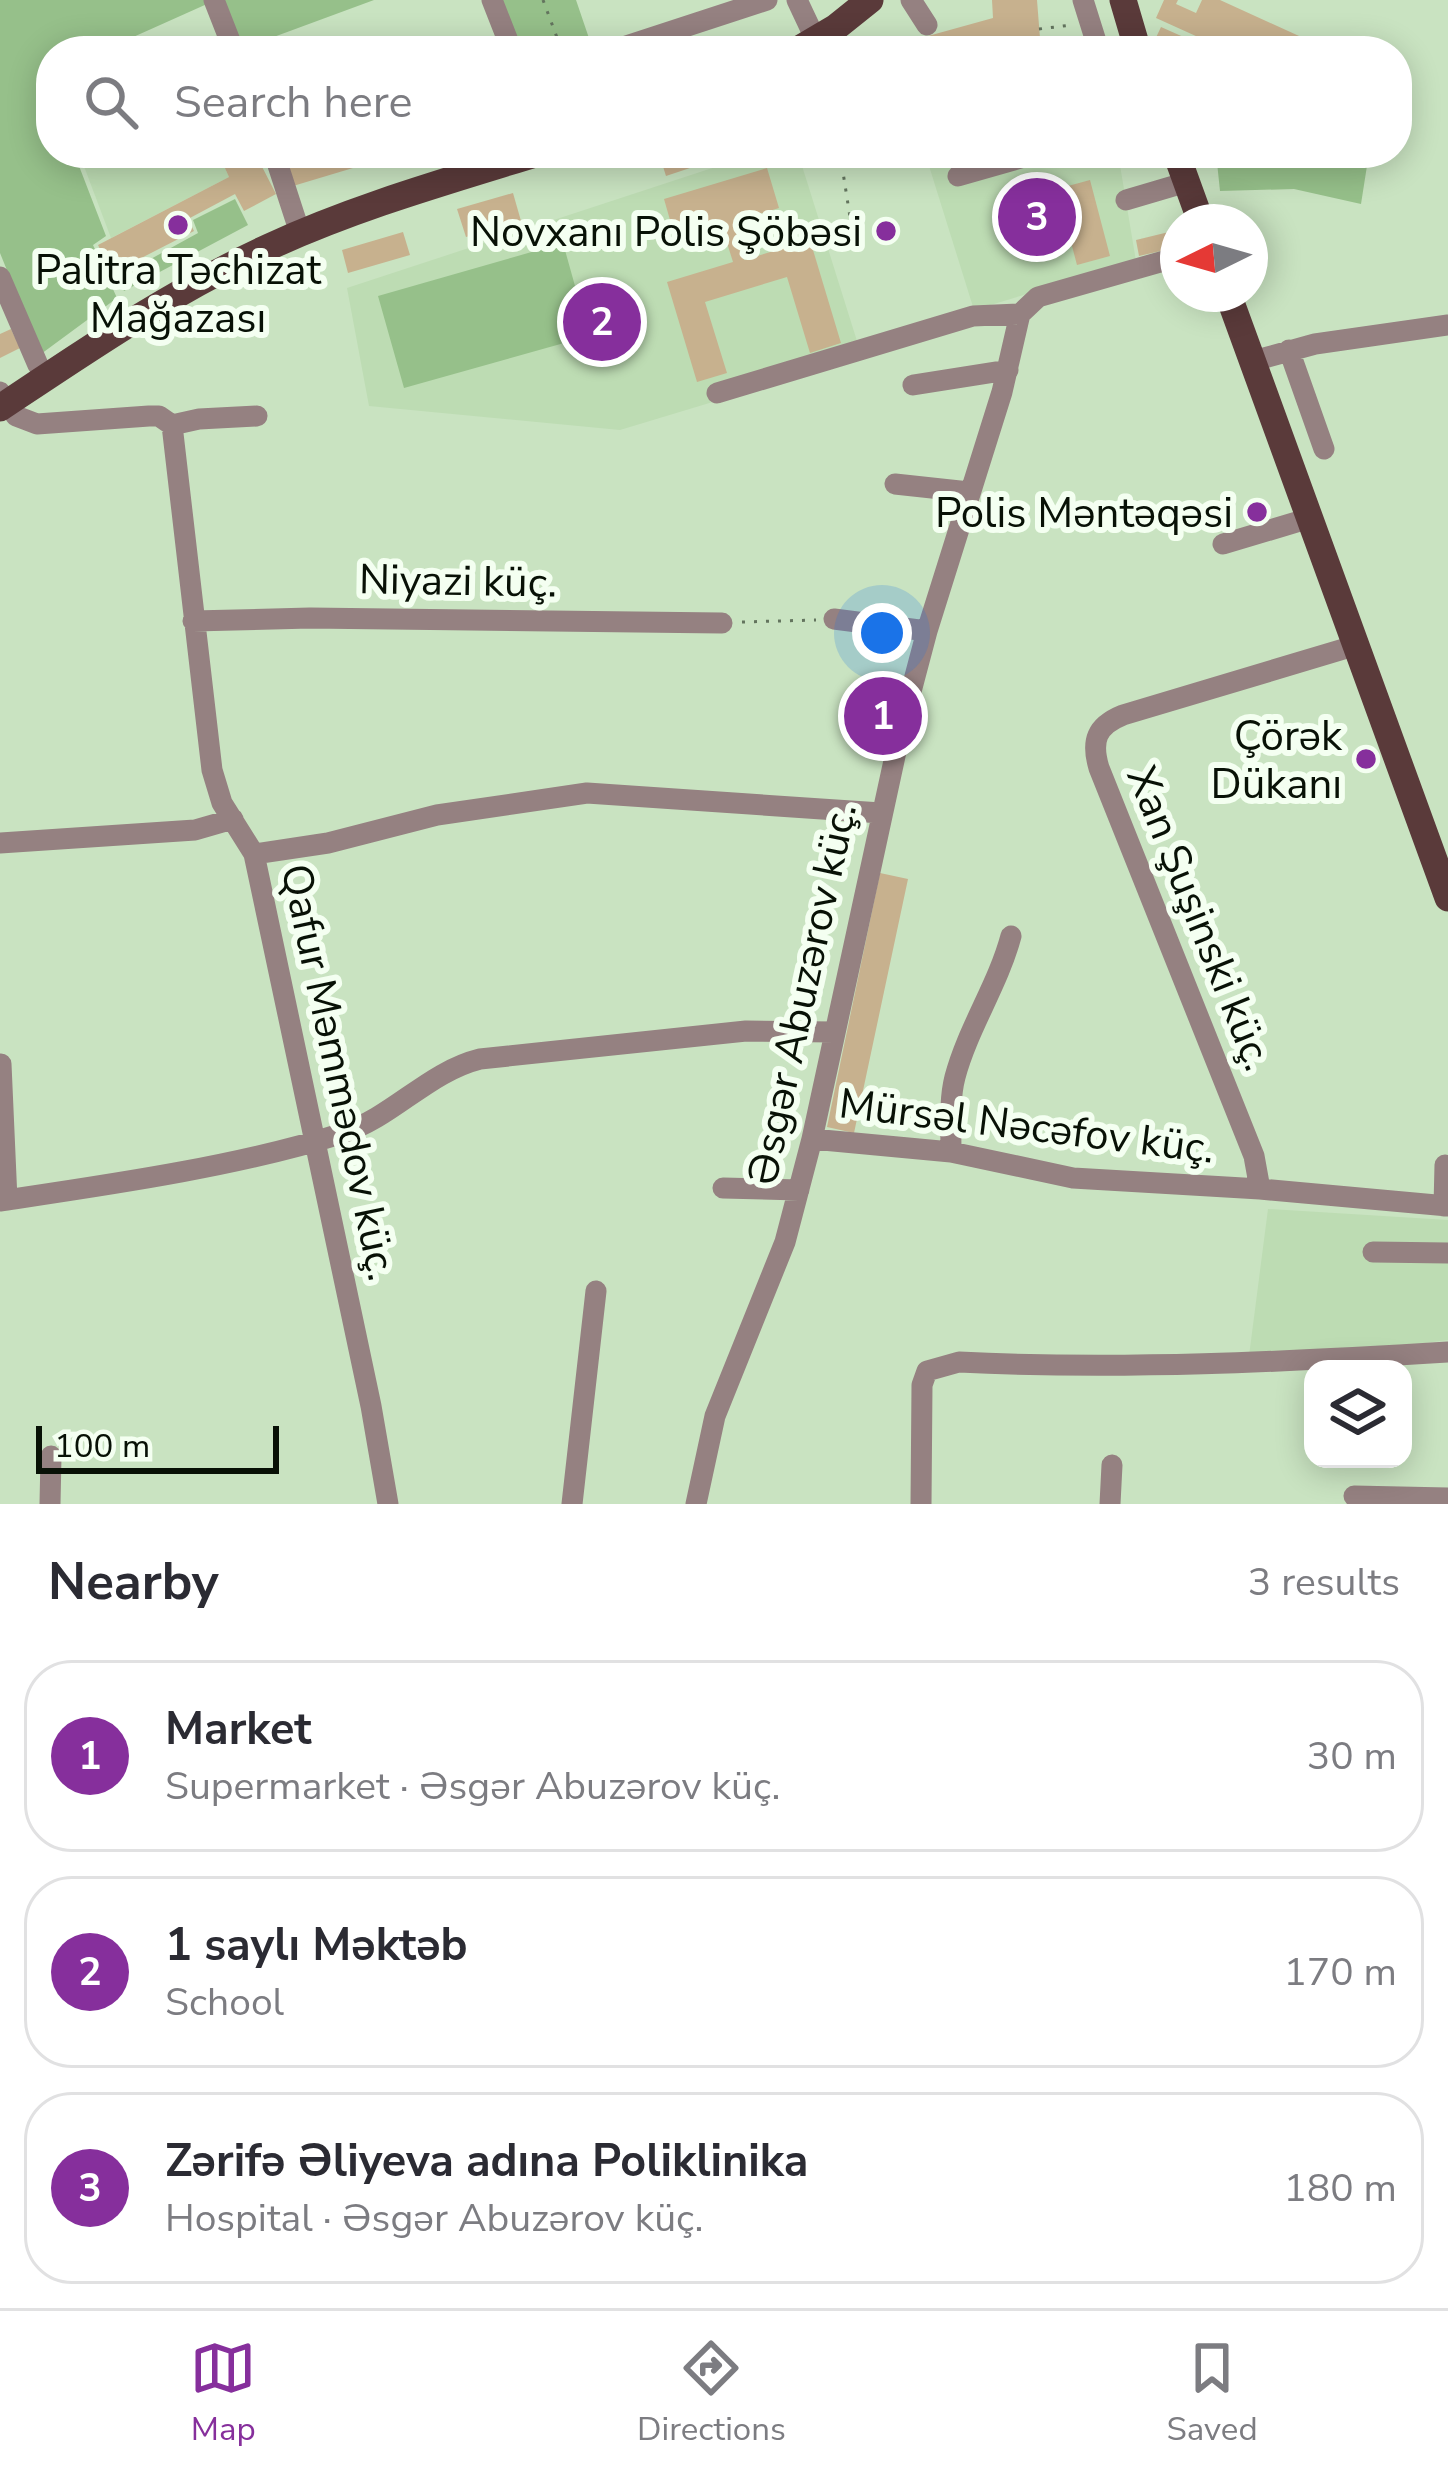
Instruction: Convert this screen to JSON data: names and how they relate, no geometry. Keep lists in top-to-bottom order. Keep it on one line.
{"streets":{"street":["Niyazi küç.","Xan Şuşinski küç.","Əsgər Abuzərov küç.","Qafur Məmmədov küç.","Mürsəl Nəcəfov küç."]},"crossings":[["Niyazi küç.","Qafur Məmmədov küç."],["Xan Şuşinski küç.","Mürsəl Nəcəfov küç."],["Əsgər Abuzərov küç.","Mürsəl Nəcəfov küç."],["Qafur Məmmədov küç.","Mürsəl Nəcəfov küç."]],"places":["Palitra Təchizat Mağazası","Novxanı Polis Şöbəsi","Polis Məntəqəsi","Çörək Dükanı"],"scale_bar":"100 m","north":"left","page":{"search":"Search here","pins":["3","2","1"],"scale":"100 m","heading":["Nearby","3 results"],"list":[{"mark":"1","name":"Market","note":"Supermarket · Əsgər Abuzərov küç.","value":"30 m"},{"mark":"2","name":"1 saylı Məktəb","note":"School","value":"170 m"},{"mark":"3","name":"Zərifə Əliyeva adına Poliklinika","note":"Hospital · Əsgər Abuzərov küç.","value":"180 m"}],"nav":["Map","Directions","Saved"]}}
